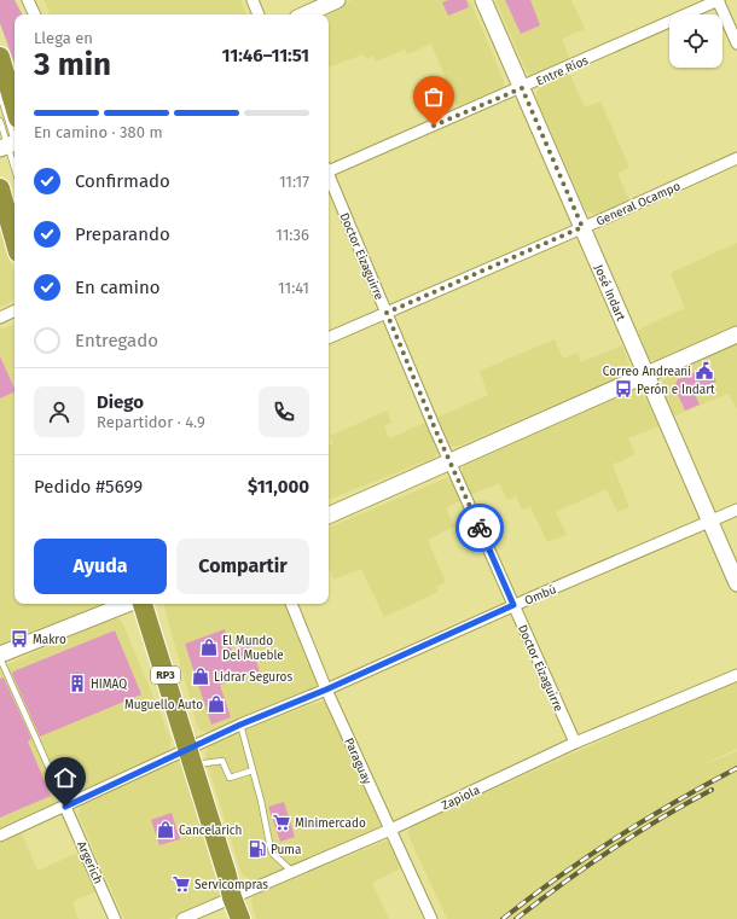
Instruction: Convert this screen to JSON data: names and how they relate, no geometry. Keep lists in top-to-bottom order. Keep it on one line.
{"streets":{"highway":["RP3"],"street":["Entre Ríos","General Ocampo","Doctor Eizaguirre","José Indart","Ombú","Paraguay","Zapiola","Argerich"]},"crossings":[["Entre Ríos","José Indart"],["General Ocampo","Doctor Eizaguirre"],["General Ocampo","José Indart"],["Doctor Eizaguirre","Ombú"],["Doctor Eizaguirre","Zapiola"],["José Indart","Ombú"],["Ombú","RP3"],["Ombú","Paraguay"],["Ombú","Argerich"],["RP3","Zapiola"],["Paraguay","Zapiola"]],"places":{"public building":["Correo Andreani"],"bus stop":["Perón e Indart","Makro"],"shop":["El Mundo Del Mueble","Lidrar Seguros","Muguello Auto","Cancelarich"],"building":["HIMAQ"],"supermarket":["Minimercado","Servicompras"],"fuel station":["Puma"]},"page":{"heading":["3 min","Llega en","11:46–11:51"],"panel":["Diego","Repartidor · 4.9","Pedido #5699","$11,000"],"bar":"En camino · 380 m","list":[["Confirmado","11:17"],["Preparando","11:36"],["En camino","11:41"],"Entregado"],"buttons":["Ayuda","Compartir"]}}
